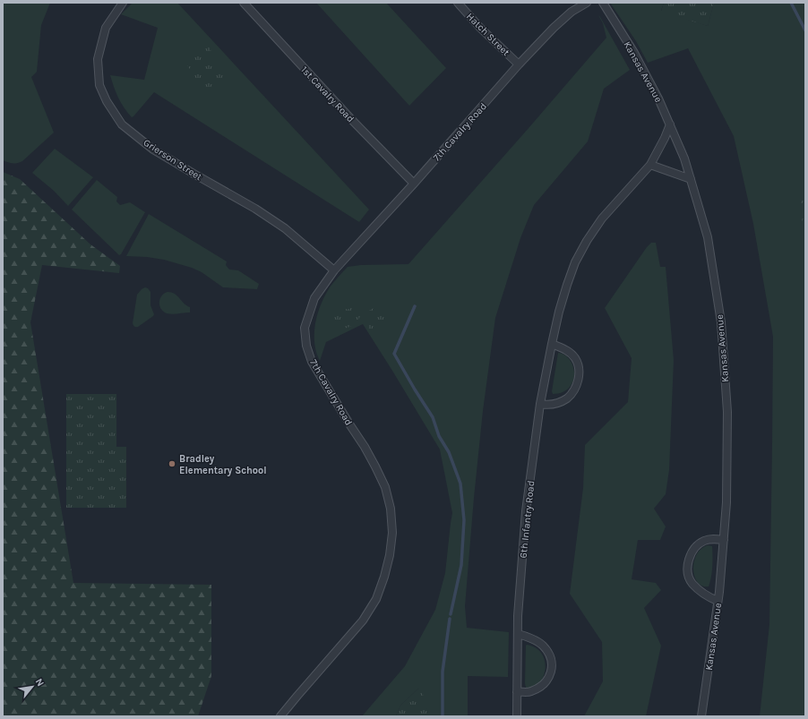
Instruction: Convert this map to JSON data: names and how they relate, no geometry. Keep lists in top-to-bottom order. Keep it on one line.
{"streets":{"street":["Hatch Street","Kansas Avenue","1st Cavalry Road","7th Cavalry Road","Grierson Street","6th Infantry Road"]},"crossings":[["Hatch Street","7th Cavalry Road"],["Kansas Avenue","6th Infantry Road"],["1st Cavalry Road","7th Cavalry Road"],["7th Cavalry Road","Grierson Street"]],"places":["Bradley Elementary School"],"north":"top right"}
